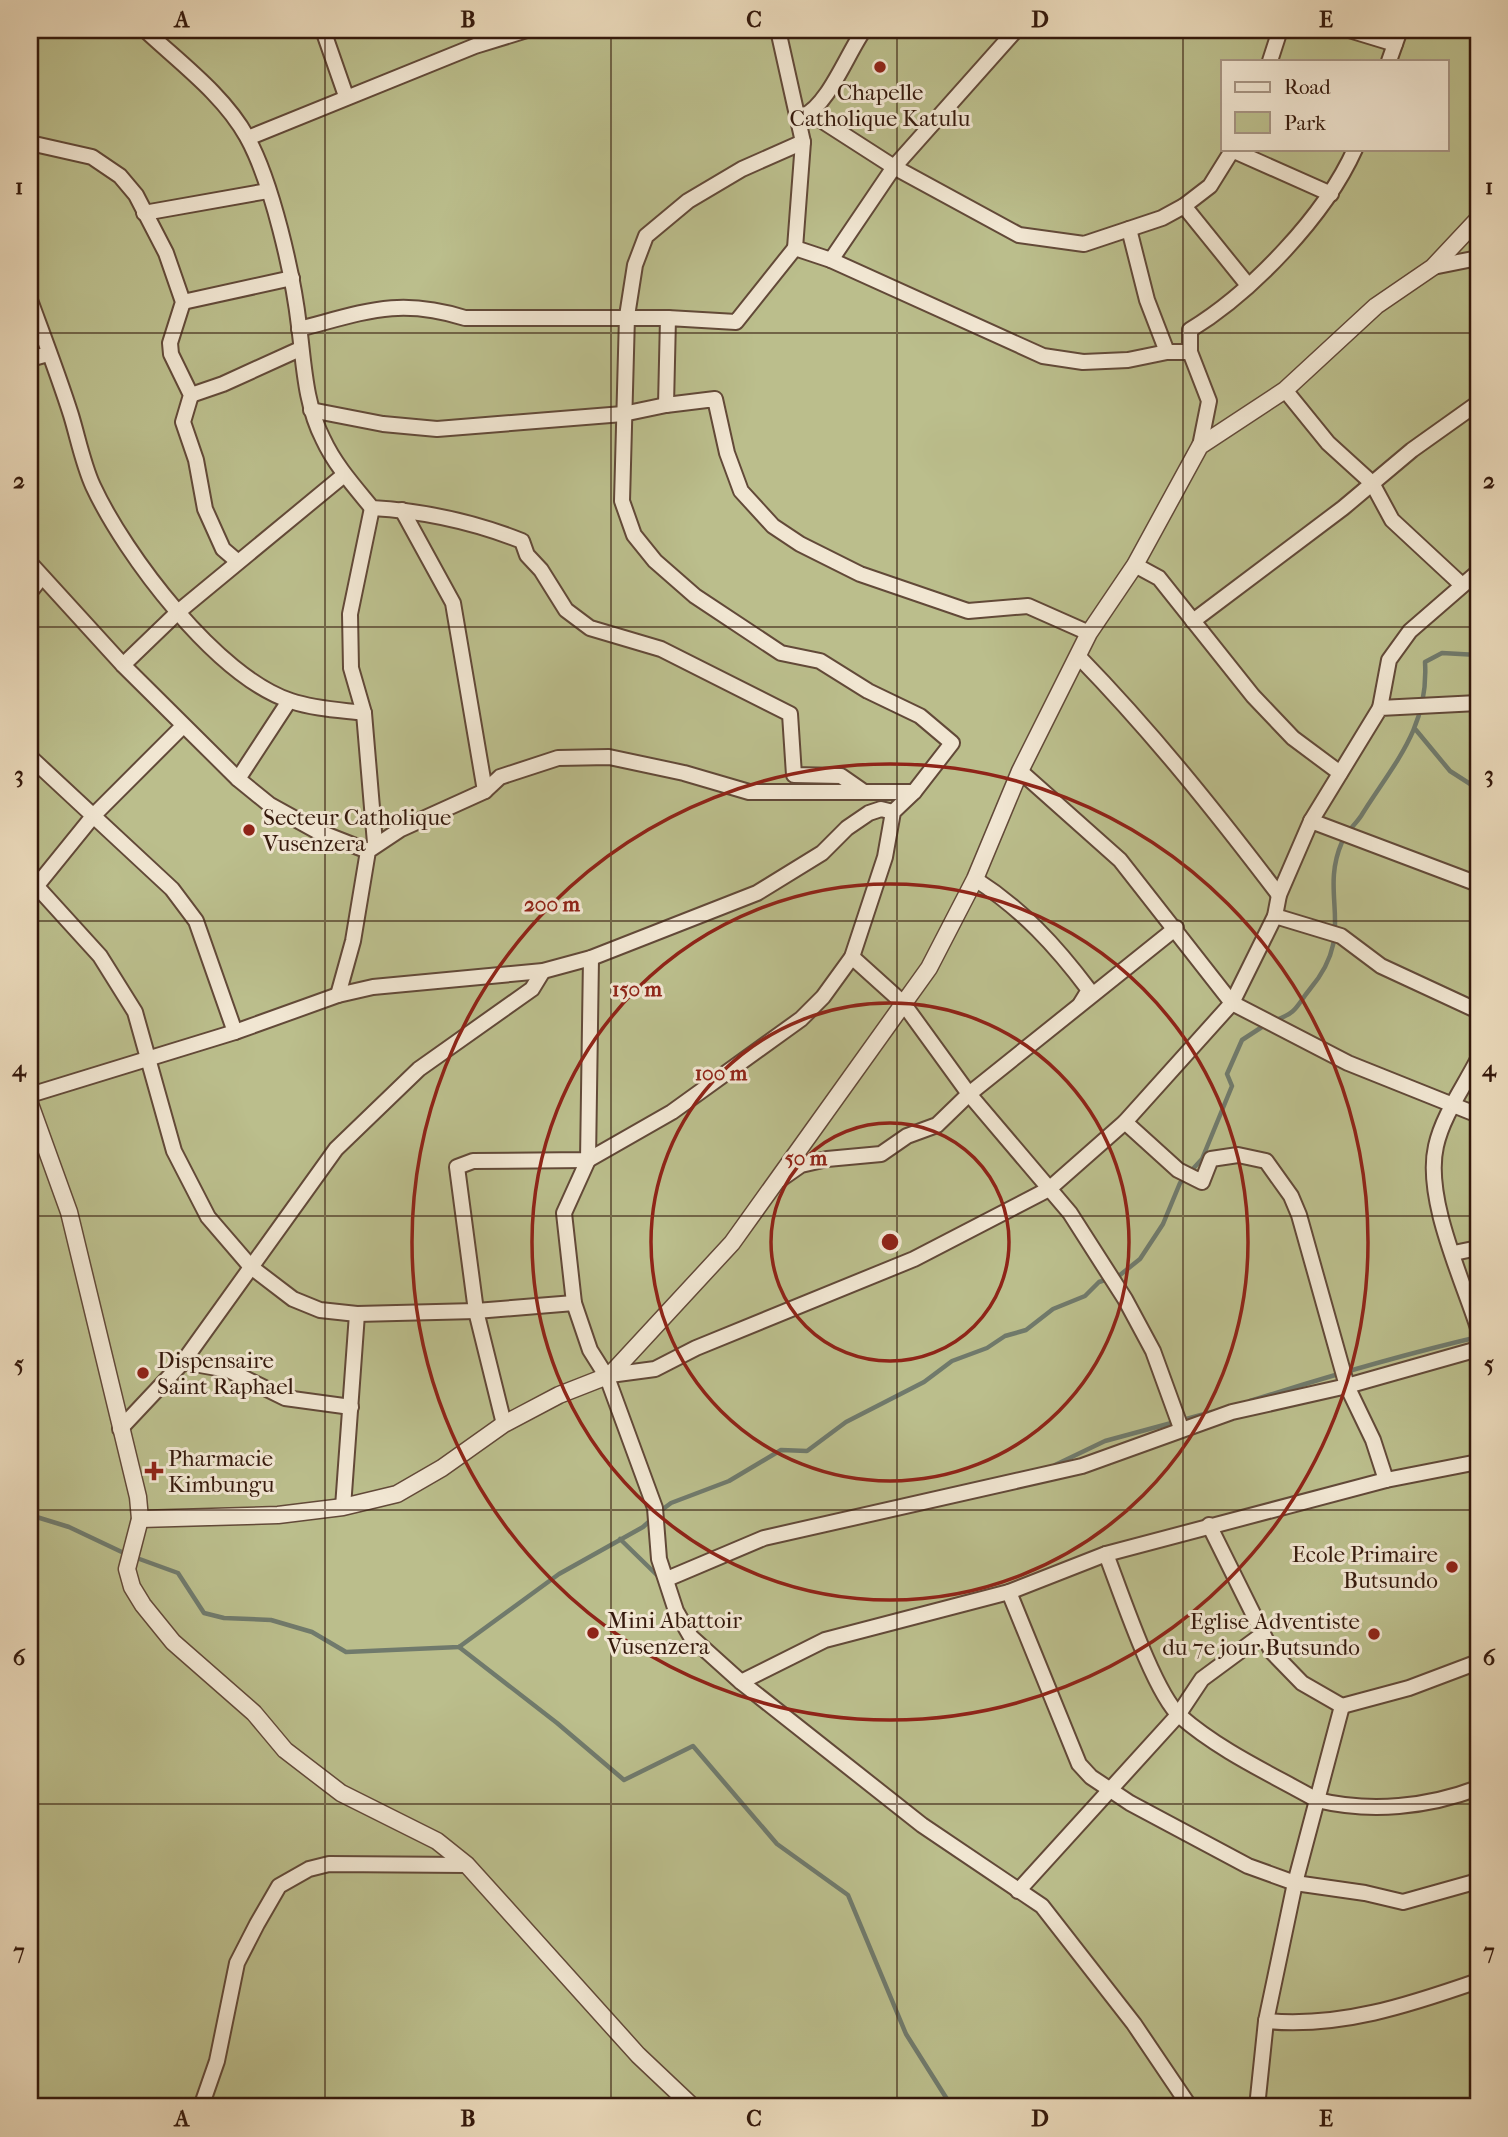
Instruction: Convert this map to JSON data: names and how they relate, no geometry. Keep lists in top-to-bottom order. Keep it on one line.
{"places":{"other":["Chapelle Catholique Katulu","Secteur Catholique Vusenzera","Dispensaire Saint Raphael","Ecole Primaire Butsundo","Mini Abattoir Vusenzera","Eglise Adventiste du 7e jour Butsundo"],"health":["Pharmacie Kimbungu"]},"legend":["Road","Park"],"grid":{"columns":["A","B","C","D","E"],"rows":["1","2","3","4","5","6","7"]},"rings":["200 m","150 m","100 m","50 m"]}
